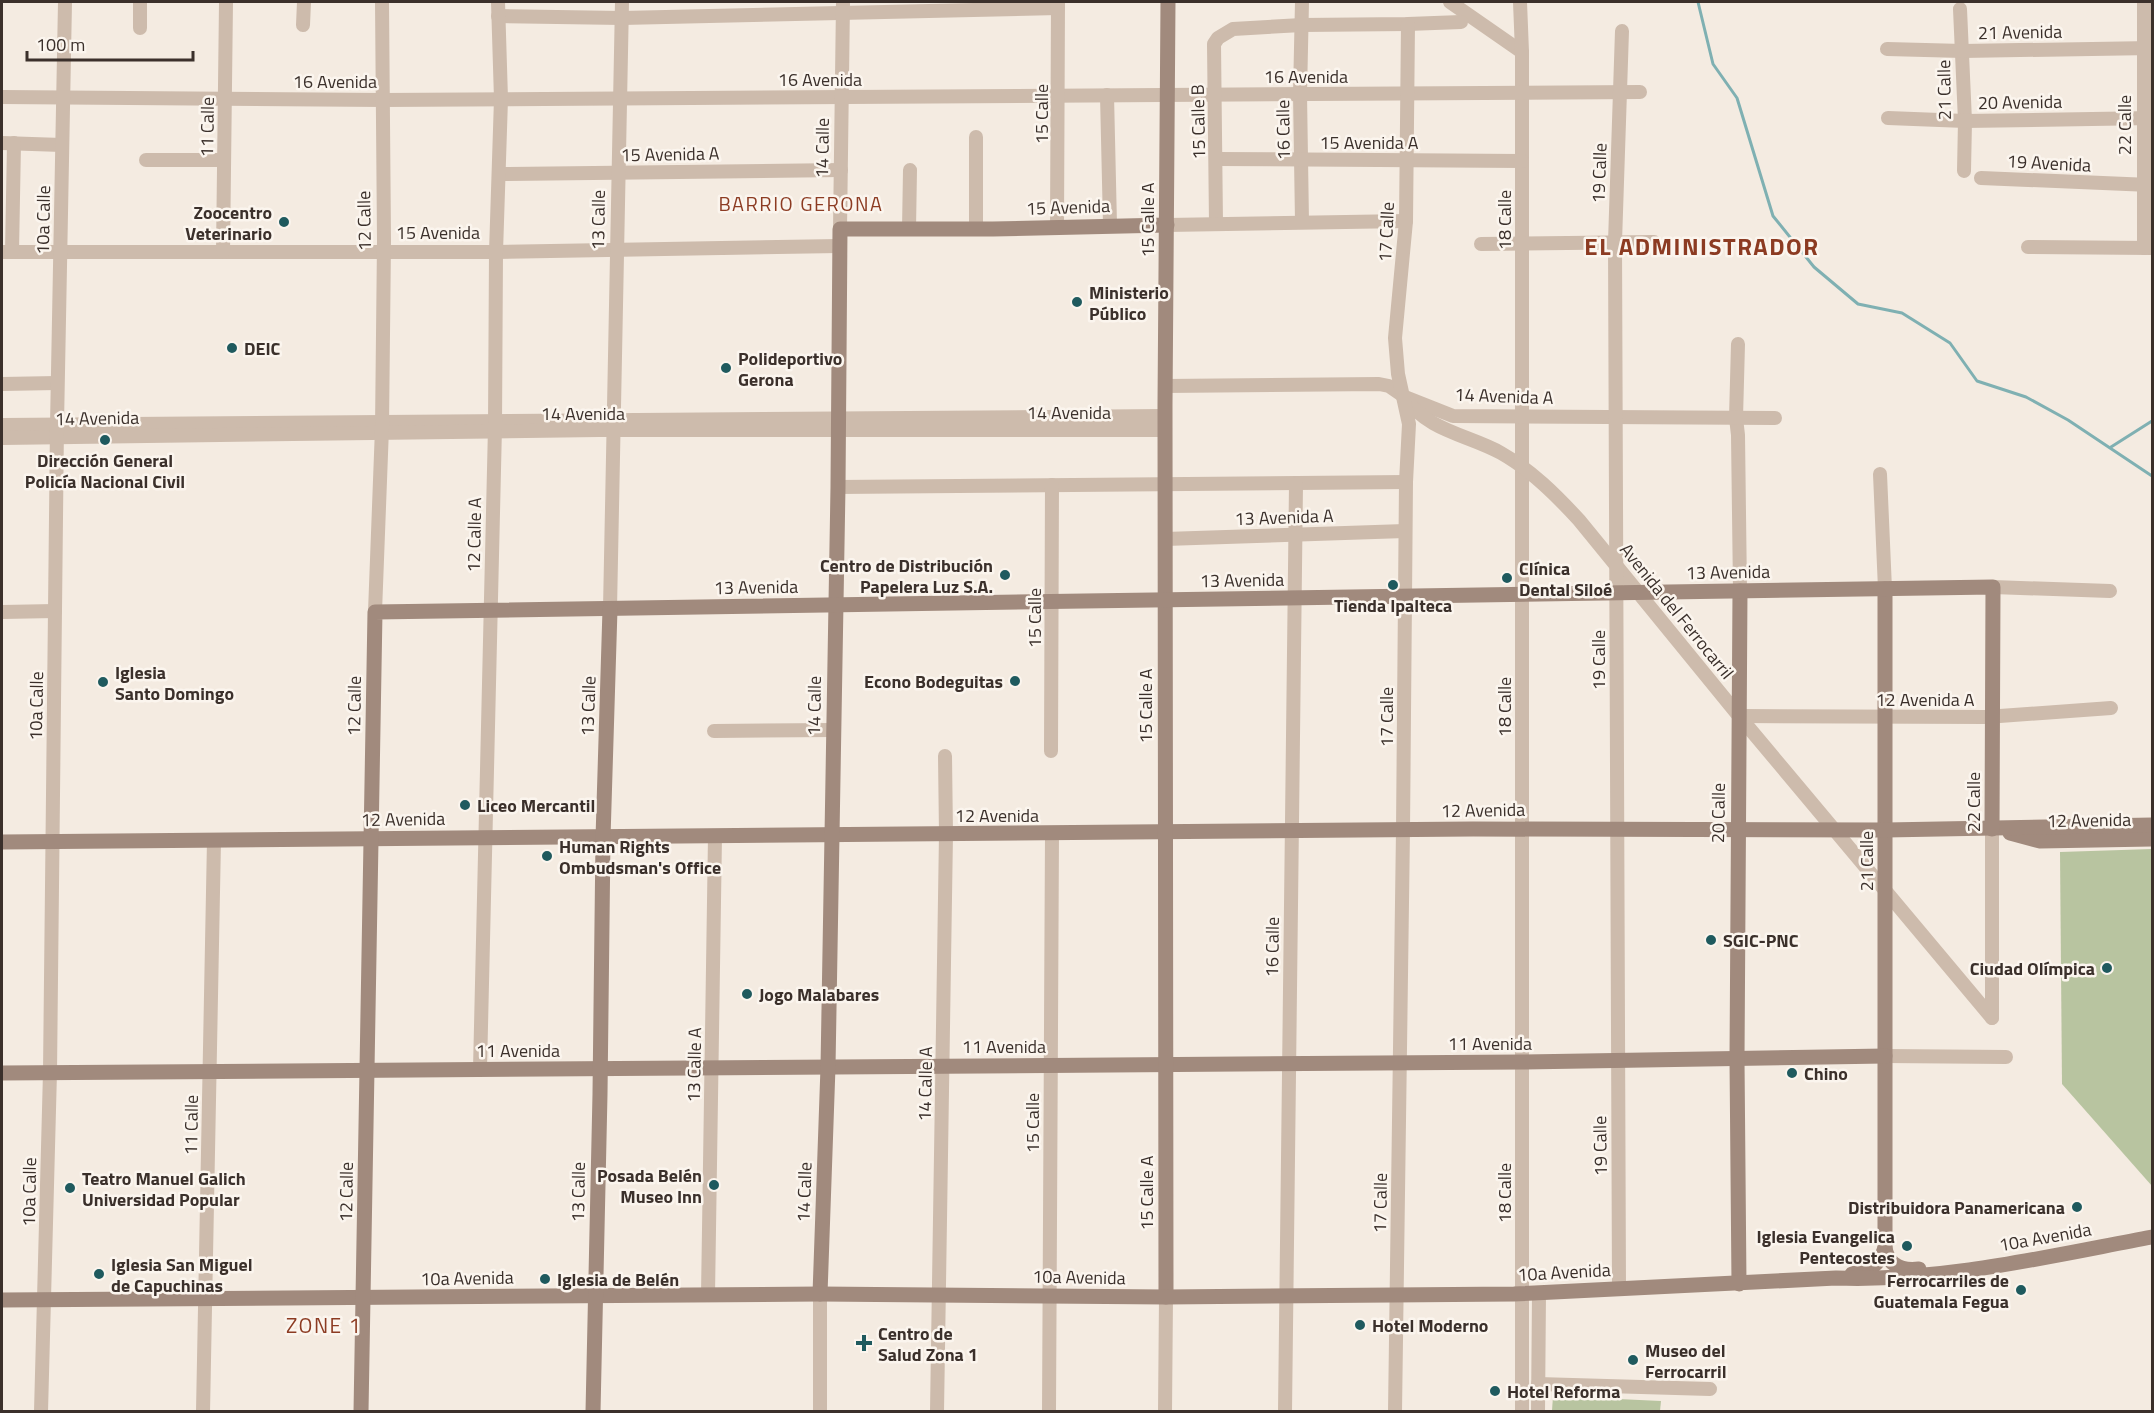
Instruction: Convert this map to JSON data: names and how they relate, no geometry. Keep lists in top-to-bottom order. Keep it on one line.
{"streets":{"street":["21 Avenida","16 Avenida","21 Calle","20 Avenida","15 Calle","15 Calle B","22 Calle","11 Calle","16 Calle","15 Avenida A","14 Calle","19 Avenida","19 Calle","15 Avenida","10a Calle","13 Calle","15 Calle A","18 Calle","12 Calle","17 Calle","14 Avenida A","14 Avenida","13 Avenida A","12 Calle A","13 Avenida","Avenida del Ferrocarril","12 Avenida A","12 Avenida","20 Calle","11 Avenida","13 Calle A","14 Calle A","10a Avenida"]},"crossings":[["21 Avenida","21 Calle"],["21 Avenida","22 Calle"],["16 Avenida","15 Calle"],["16 Avenida","15 Calle B"],["16 Avenida","11 Calle"],["16 Avenida","16 Calle"],["16 Avenida","14 Calle"],["16 Avenida","19 Calle"],["16 Avenida","10a Calle"],["16 Avenida","13 Calle"],["16 Avenida","15 Calle A"],["16 Avenida","18 Calle"],["16 Avenida","12 Calle"],["16 Avenida","17 Calle"],["16 Avenida","12 Calle A"],["21 Calle","20 Avenida"],["21 Calle","13 Avenida"],["21 Calle","Avenida del Ferrocarril"],["21 Calle","12 Avenida A"],["21 Calle","12 Avenida"],["21 Calle","11 Avenida"],["21 Calle","10a Avenida"],["20 Avenida","22 Calle"],["15 Calle","15 Avenida"],["15 Calle","13 Avenida"],["15 Calle","12 Avenida"],["15 Calle","11 Avenida"],["15 Calle","10a Avenida"],["15 Calle B","16 Calle"],["15 Calle B","15 Avenida A"],["15 Calle B","15 Avenida"],["22 Calle","19 Avenida"],["22 Calle","13 Avenida"],["22 Calle","Avenida del Ferrocarril"],["22 Calle","12 Avenida A"],["22 Calle","12 Avenida"],["11 Calle","15 Avenida"],["11 Calle","12 Avenida"],["11 Calle","11 Avenida"],["11 Calle","10a Avenida"],["16 Calle","15 Avenida A"],["16 Calle","15 Avenida"],["16 Calle","13 Avenida A"],["16 Calle","13 Avenida"],["16 Calle","12 Avenida"],["16 Calle","11 Avenida"],["16 Calle","10a Avenida"],["15 Avenida A","14 Calle"],["15 Avenida A","13 Calle"],["15 Avenida A","18 Calle"],["15 Avenida A","17 Calle"],["15 Avenida A","12 Calle A"],["14 Calle","15 Avenida"],["14 Calle","14 Avenida"],["14 Calle","13 Avenida"],["14 Calle","12 Avenida"],["14 Calle","11 Avenida"],["14 Calle","10a Avenida"],["19 Calle","14 Avenida A"],["19 Calle","13 Avenida"],["19 Calle","Avenida del Ferrocarril"],["19 Calle","12 Avenida"],["19 Calle","11 Avenida"],["19 Calle","10a Avenida"],["15 Avenida","10a Calle"],["15 Avenida","13 Calle"],["15 Avenida","15 Calle A"],["15 Avenida","12 Calle"],["15 Avenida","17 Calle"],["15 Avenida","12 Calle A"],["10a Calle","14 Avenida"],["10a Calle","12 Avenida"],["10a Calle","11 Avenida"],["10a Calle","10a Avenida"],["13 Calle","14 Avenida"],["13 Calle","13 Avenida"],["13 Calle","12 Avenida"],["13 Calle","11 Avenida"],["13 Calle","10a Avenida"],["15 Calle A","14 Avenida A"],["15 Calle A","14 Avenida"],["15 Calle A","13 Avenida A"],["15 Calle A","13 Avenida"],["15 Calle A","12 Avenida"],["15 Calle A","11 Avenida"],["15 Calle A","10a Avenida"],["18 Calle","14 Avenida A"],["18 Calle","13 Avenida"],["18 Calle","Avenida del Ferrocarril"],["18 Calle","12 Avenida"],["18 Calle","11 Avenida"],["18 Calle","10a Avenida"],["12 Calle","14 Avenida"],["12 Calle","13 Avenida"],["12 Calle","12 Avenida"],["12 Calle","11 Avenida"],["12 Calle","10a Avenida"],["17 Calle","14 Avenida A"],["17 Calle","13 Avenida A"],["17 Calle","13 Avenida"],["17 Calle","Avenida del Ferrocarril"],["17 Calle","12 Avenida"],["17 Calle","11 Avenida"],["17 Calle","10a Avenida"],["14 Avenida A","Avenida del Ferrocarril"],["14 Avenida A","20 Calle"],["14 Avenida","12 Calle A"],["12 Calle A","13 Avenida"],["12 Calle A","12 Avenida"],["12 Calle A","11 Avenida"],["13 Avenida","Avenida del Ferrocarril"],["13 Avenida","20 Calle"],["Avenida del Ferrocarril","12 Avenida A"],["Avenida del Ferrocarril","12 Avenida"],["Avenida del Ferrocarril","20 Calle"],["12 Avenida A","20 Calle"],["12 Avenida","20 Calle"],["12 Avenida","13 Calle A"],["12 Avenida","14 Calle A"],["20 Calle","11 Avenida"],["20 Calle","10a Avenida"],["11 Avenida","13 Calle A"],["11 Avenida","14 Calle A"],["13 Calle A","10a Avenida"],["14 Calle A","10a Avenida"]],"districts":["BARRIO GERONA","EL ADMINISTRADOR","ZONE 1"],"places":{"other":["Zoocentro Veterinario","Ministerio Público","DEIC","Polideportivo Gerona","Dirección General Policía Nacional Civil","Centro de Distribución Papelera Luz S.A.","Clínica Dental Siloé","Tienda Ipalteca","Econo Bodeguitas","Iglesia Santo Domingo","Liceo Mercantil","Human Rights Ombudsman's Office","SGIC-PNC","Ciudad Olímpica","Jogo Malabares","Chino","Posada Belén Museo Inn","Teatro Manuel Galich Universidad Popular","Distribuidora Panamericana","Iglesia Evangelica Pentecostes","Iglesia San Miguel de Capuchinas","Iglesia de Belén","Ferrocarriles de Guatemala Fegua","Hotel Moderno","Museo del Ferrocarril","Hotel Reforma"],"health":["Centro de Salud Zona 1"]},"scale_bar":"100 m"}
